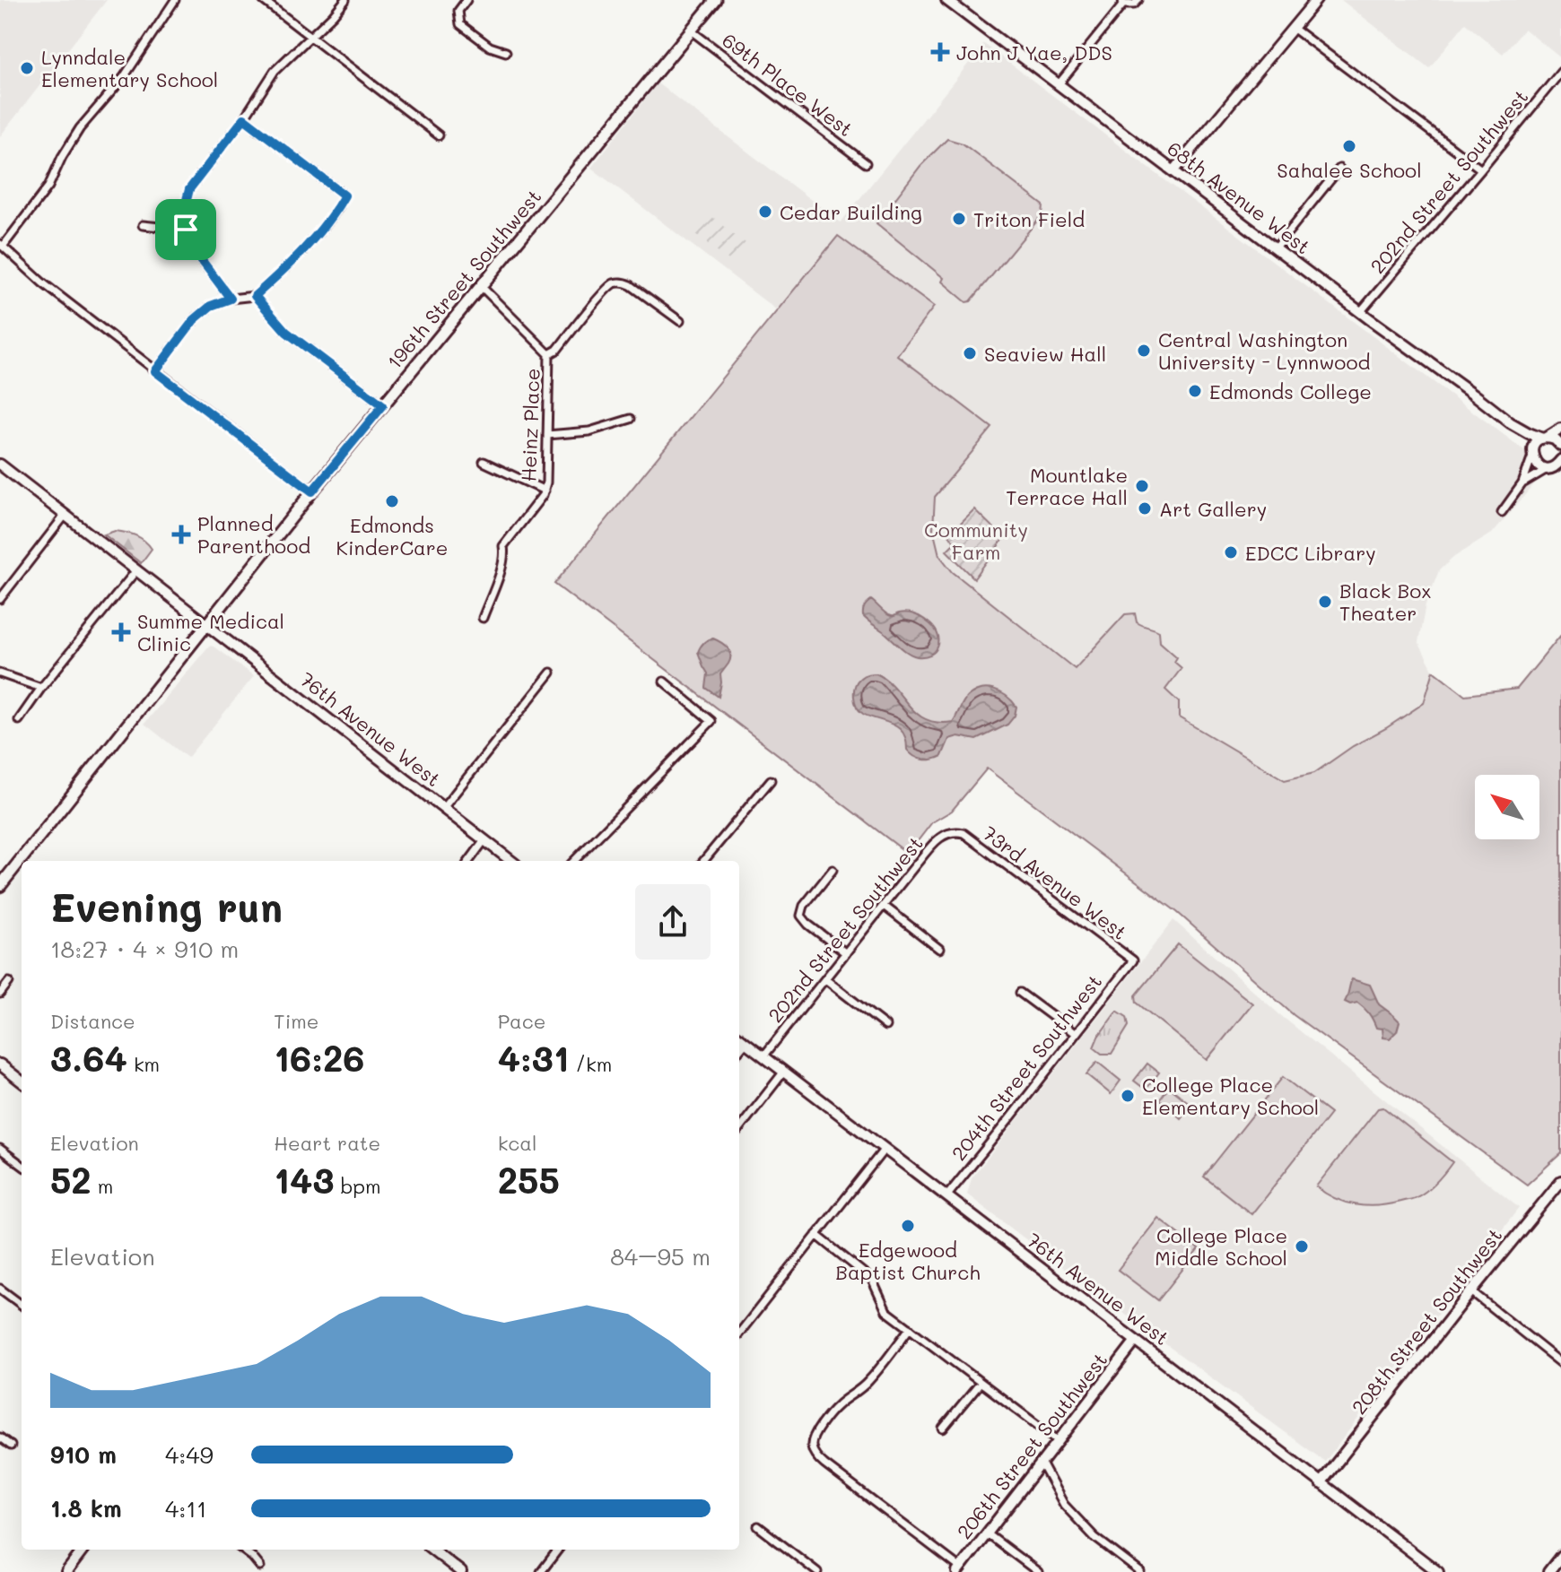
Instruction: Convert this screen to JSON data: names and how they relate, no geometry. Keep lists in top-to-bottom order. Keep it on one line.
{"streets":{"main road":["196th Street Southwest"],"street":["69th Place West","202nd Street Southwest","68th Avenue West","Heinz Place","76th Avenue West","73rd Avenue West","204th Street Southwest","208th Street Southwest","206th Street Southwest"]},"crossings":[["69th Place West","196th Street Southwest"],["202nd Street Southwest","68th Avenue West"],["202nd Street Southwest","76th Avenue West"],["202nd Street Southwest","73rd Avenue West"],["196th Street Southwest","Heinz Place"],["196th Street Southwest","76th Avenue West"],["76th Avenue West","204th Street Southwest"],["76th Avenue West","208th Street Southwest"],["76th Avenue West","206th Street Southwest"],["73rd Avenue West","204th Street Southwest"]],"parks":["Community Farm"],"places":{"health":["John J Yae, DDS","Planned Parenthood","Summe Medical Clinic"],"other":["Lynndale Elementary School","Sahalee School","Cedar Building","Triton Field","Central Washington University - Lynnwood","Seaview Hall","Edmonds College","Mountlake Terrace Hall","Edmonds KinderCare","Art Gallery","EDCC Library","Black Box Theater","College Place Elementary School","Edgewood Baptist Church","College Place Middle School"]},"north":"top left","page":{"heading":["Evening run","18:27 · 4 × 910 m"],"stats":[["Distance","3.64 km"],["Time","16:26"],["Pace","4:31 /km"],["Elevation","52 m"],["Heart rate","143 bpm"],["kcal","255"]],"chart":["Elevation","84–95 m"],"list":[{"name":"910 m","note":"4:49"},{"name":"1.8 km","note":"4:11"}]}}
